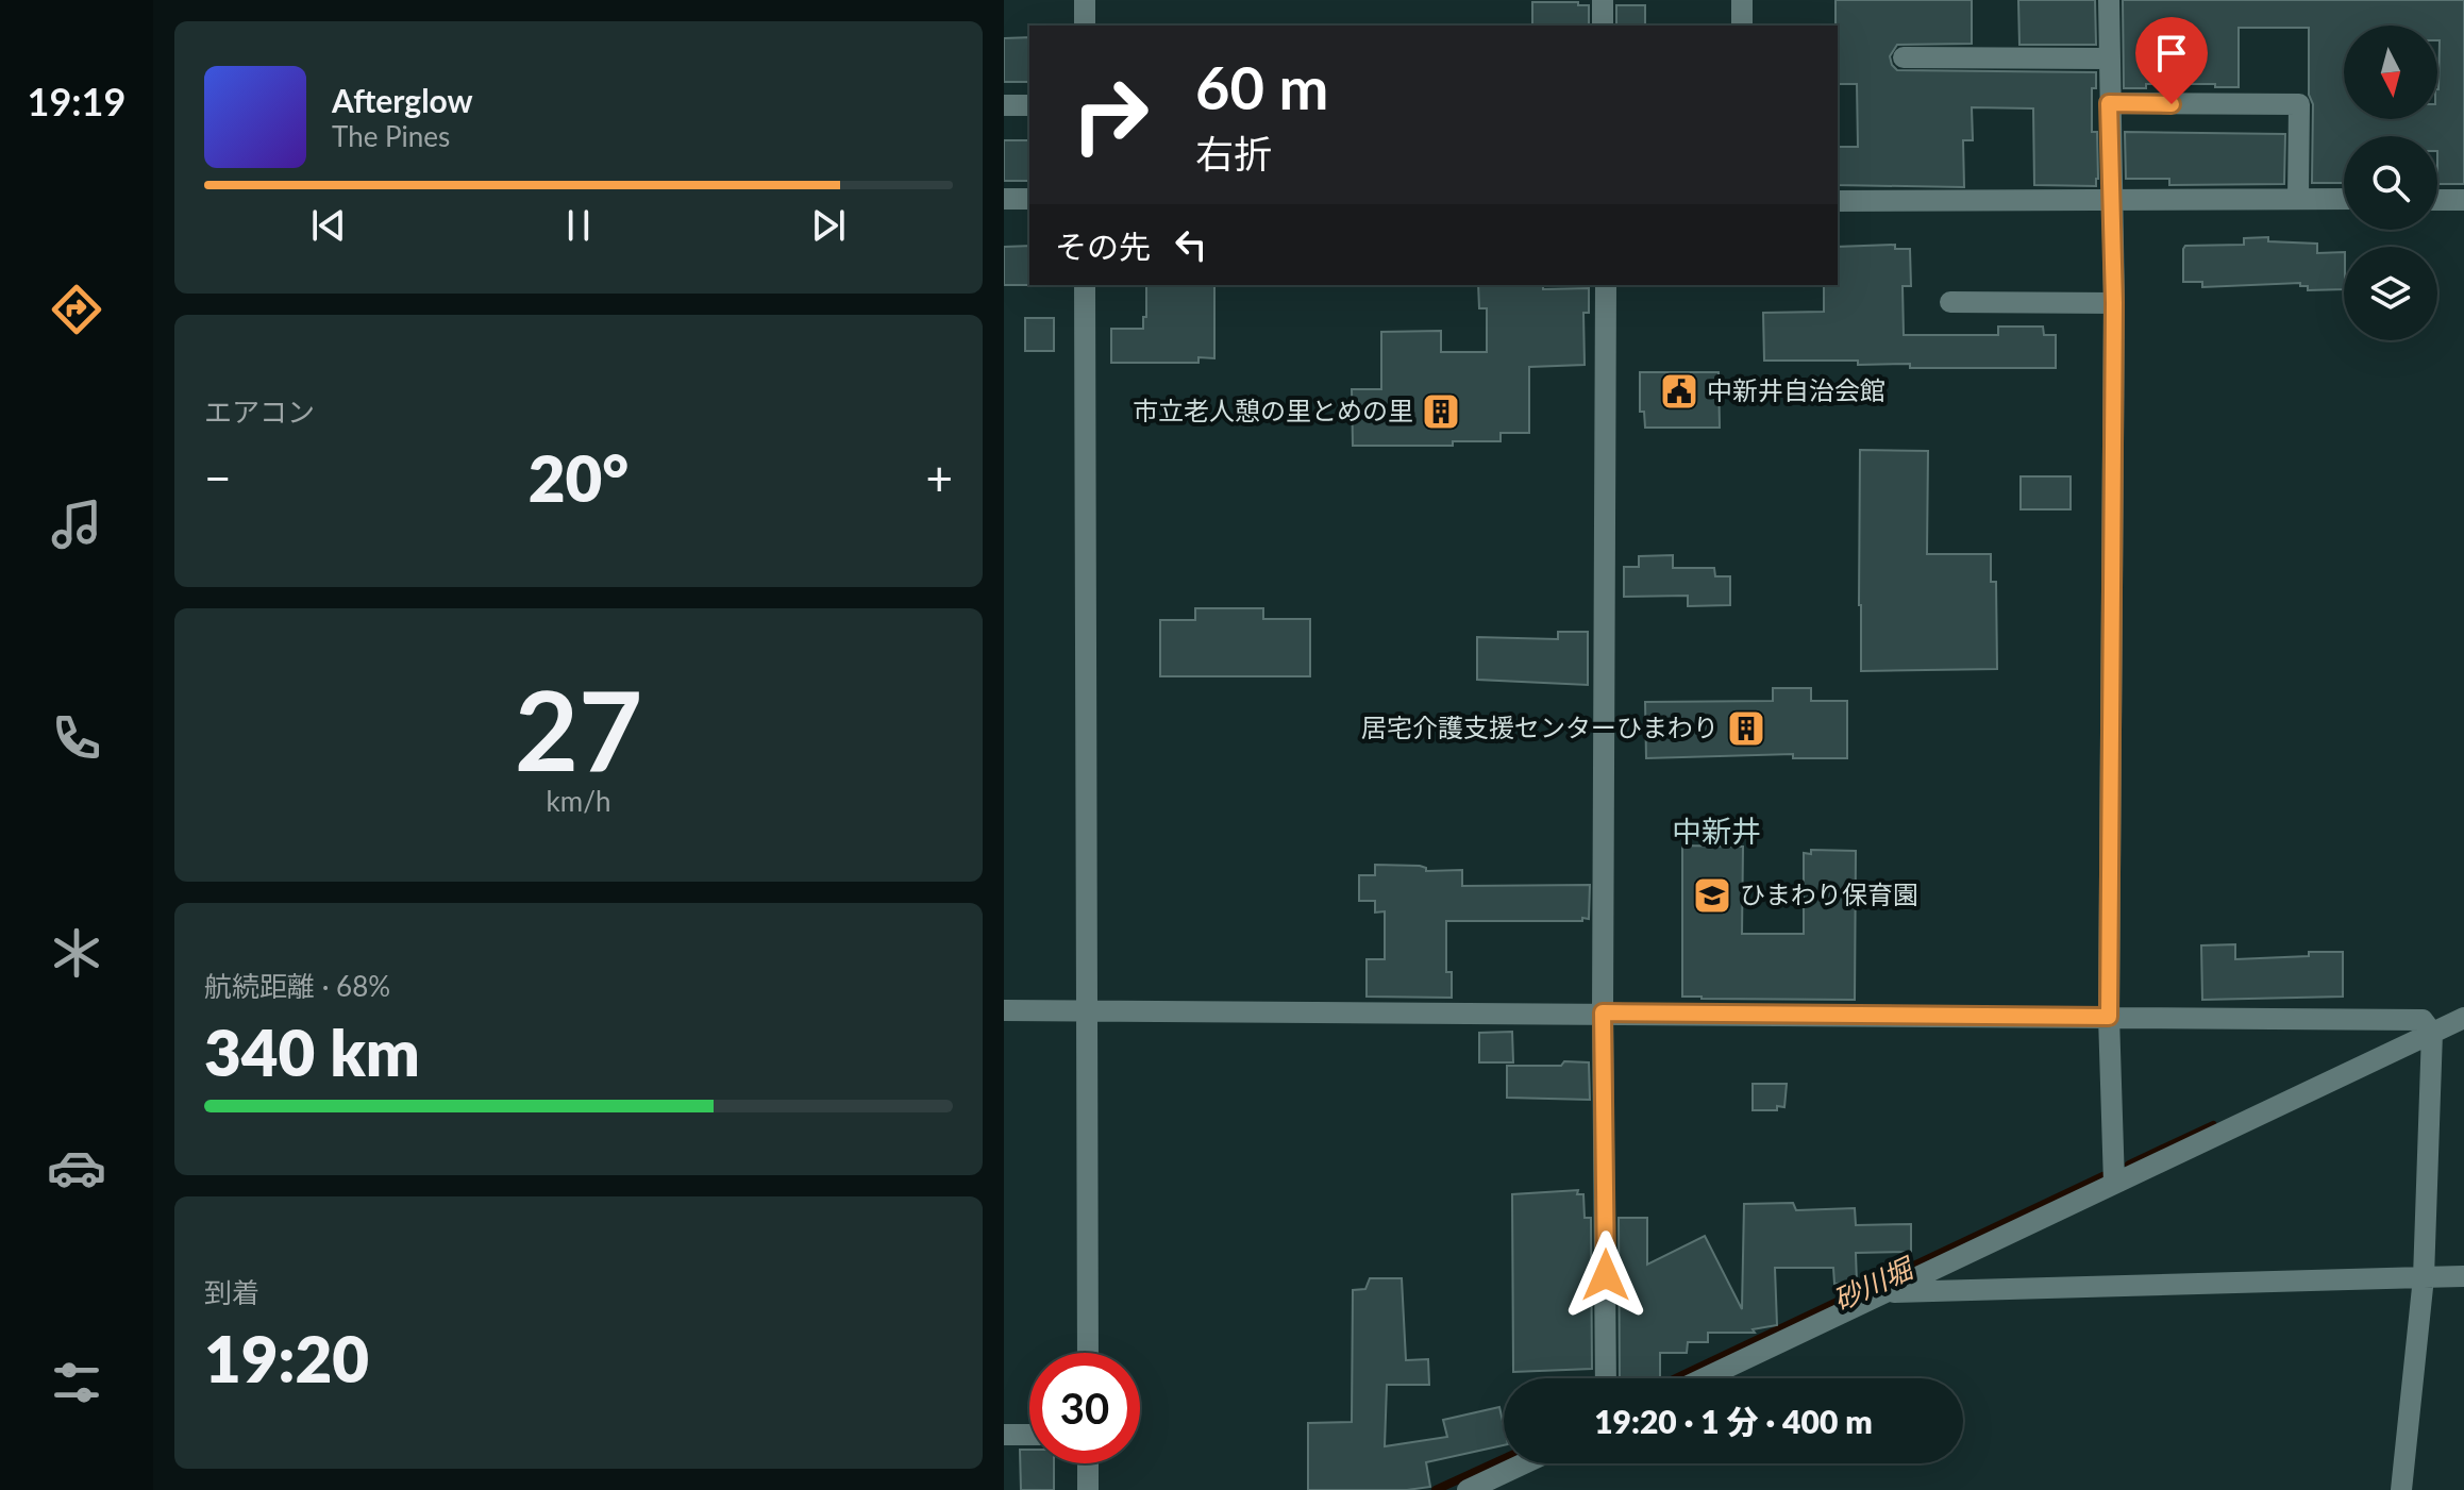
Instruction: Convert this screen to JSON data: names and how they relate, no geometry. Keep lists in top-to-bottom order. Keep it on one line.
{"districts":["中新井"],"water":["砂川堀"],"places":{"public building":["中新井自治会館"],"building":["市立老人憩の里とめの里","居宅介護支援センターひまわり"],"school or university":["ひまわり保育園"]},"north":"bottom","page":{"tabs":"19:19","turn":["60 m","右折"],"song":["Afterglow","The Pines"],"then":"その先","tile":["エアコン",["27","km/h"],["航続距離 · 68%","340 km"],["到着","19:20"]],"heat":["−","20°","+"],"limit":"30","trip":"19:20 · 1 分 · 400 m"}}
